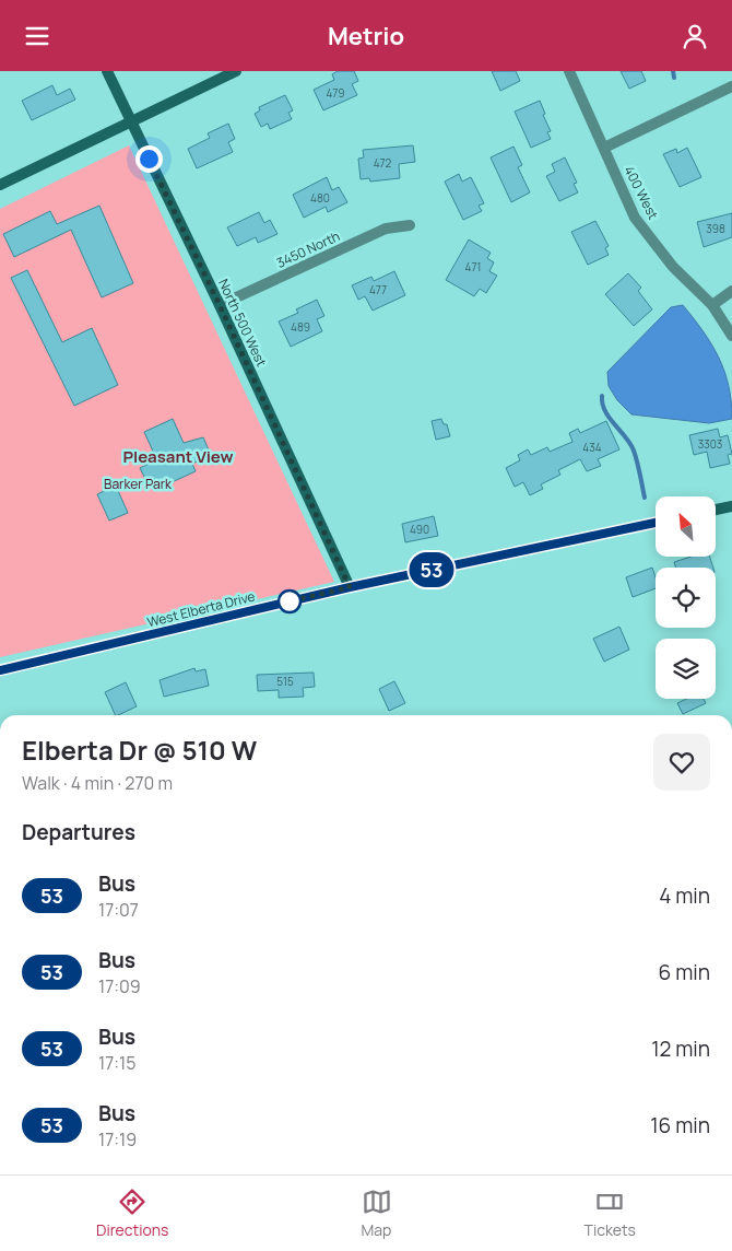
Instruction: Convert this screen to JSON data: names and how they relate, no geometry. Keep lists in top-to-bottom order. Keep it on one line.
{"streets":{"street":["400 West","3450 North","North 500 West","West Elberta Drive"]},"crossings":[["3450 North","North 500 West"],["North 500 West","West Elberta Drive"]],"districts":["Pleasant View"],"parks":["Barker Park"],"lines":["bus line 53"],"house_numbers":["479","472","480","398","471","477","489","3303","434","490","515"],"north":"top left","page":{"header":"Metrio","on_map":"53","heading":[["Elberta Dr @ 510 W","Walk · 4 min · 270 m"],"Departures"],"list":[{"mark":"53","name":"Bus","note":"17:07","value":"4 min"},{"mark":"53","name":"Bus","note":"17:09","value":"6 min"},{"mark":"53","name":"Bus","note":"17:15","value":"12 min"},{"mark":"53","name":"Bus","note":"17:19","value":"16 min"}],"tabs":["Directions","Map","Tickets"]}}
